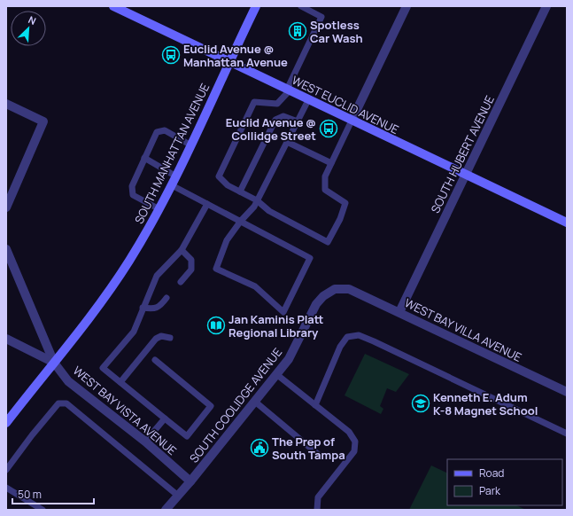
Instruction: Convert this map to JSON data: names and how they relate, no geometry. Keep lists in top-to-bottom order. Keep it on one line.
{"streets":{"street":["WEST EUCLID AVENUE","SOUTH MANHATTAN AVENUE","SOUTH HUBERT AVENUE","WEST BAY VILLA AVENUE","SOUTH COOLIDGE AVENUE","WEST BAY VISTA AVENUE"]},"crossings":[["WEST EUCLID AVENUE","SOUTH MANHATTAN AVENUE"],["WEST EUCLID AVENUE","SOUTH HUBERT AVENUE"],["SOUTH MANHATTAN AVENUE","WEST BAY VISTA AVENUE"],["SOUTH HUBERT AVENUE","WEST BAY VILLA AVENUE"],["WEST BAY VILLA AVENUE","SOUTH COOLIDGE AVENUE"],["SOUTH COOLIDGE AVENUE","WEST BAY VISTA AVENUE"]],"places":{"building":["Spotless Car Wash"],"bus stop":["Euclid Avenue @ Manhattan Avenue","Euclid Avenue @ Collidge Street"],"library":["Jan Kaminis Platt Regional Library"],"school or university":["Kenneth E. Adum K-8 Magnet School"],"public building":["The Prep of South Tampa"]},"legend":["Road","Park"],"scale_bar":"50 m","north":"top right"}
